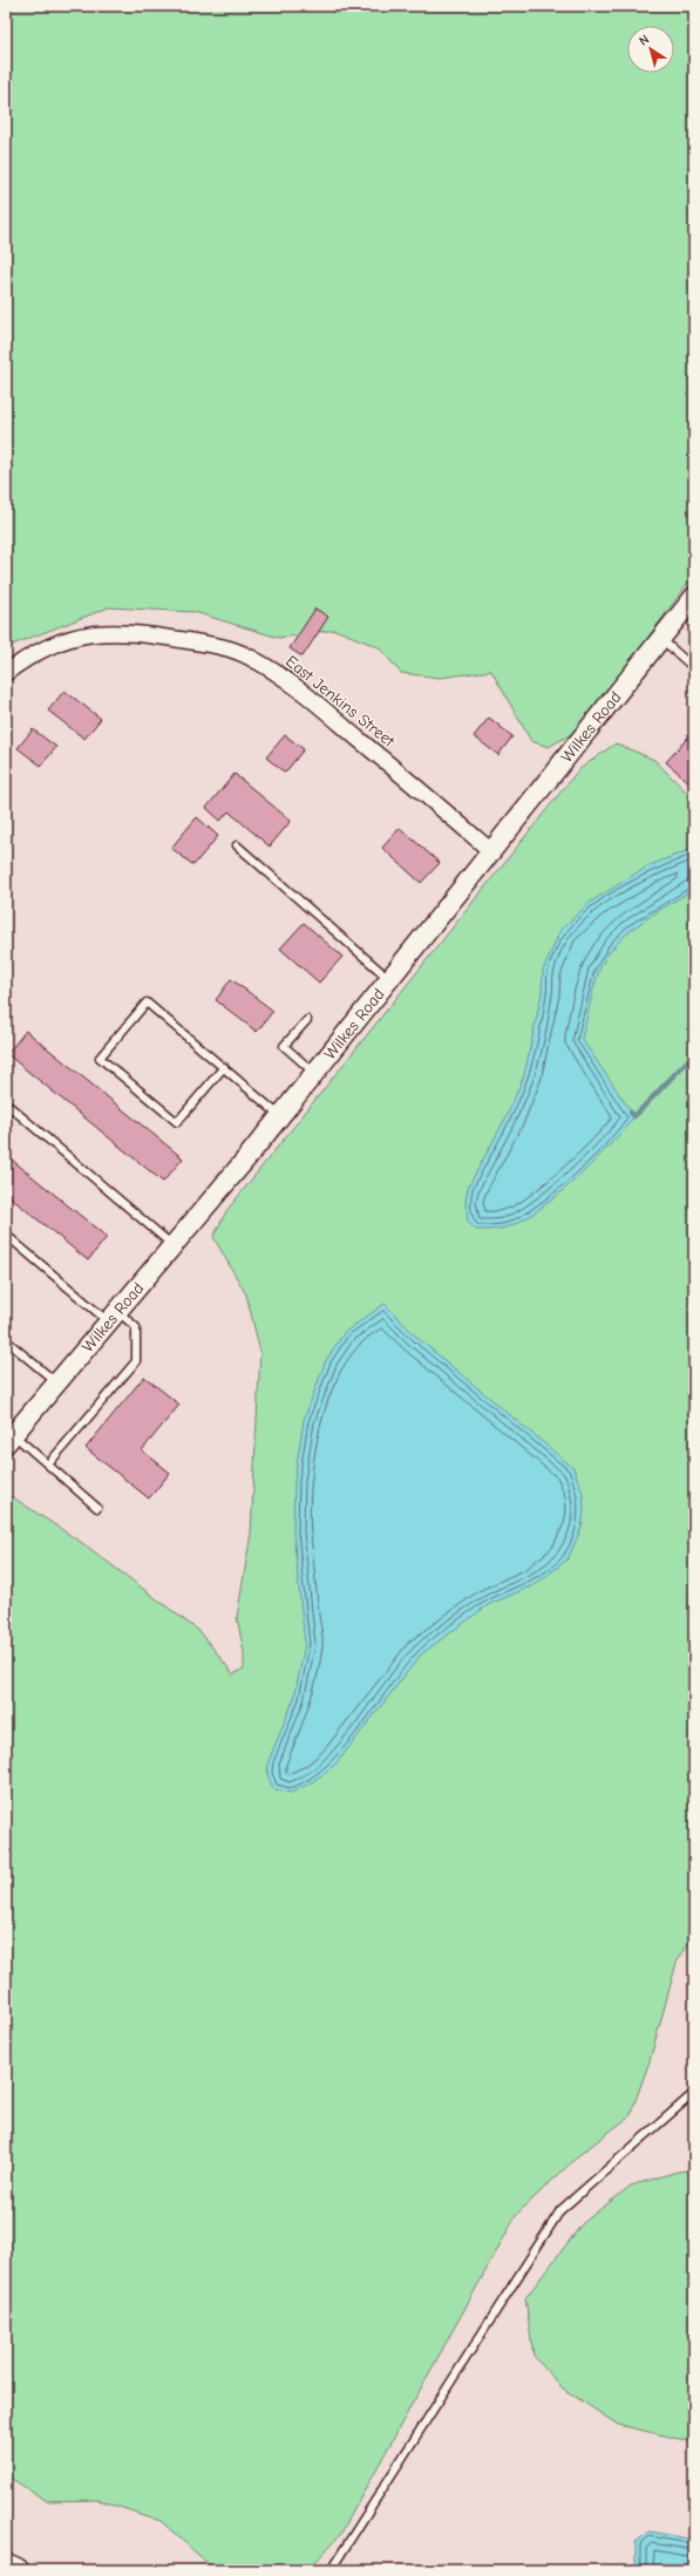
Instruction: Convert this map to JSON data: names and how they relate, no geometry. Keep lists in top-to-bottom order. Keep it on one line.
{"streets":{"street":["East Jenkins Street","Wilkes Road"]},"crossings":[["East Jenkins Street","Wilkes Road"]],"north":"top left"}
